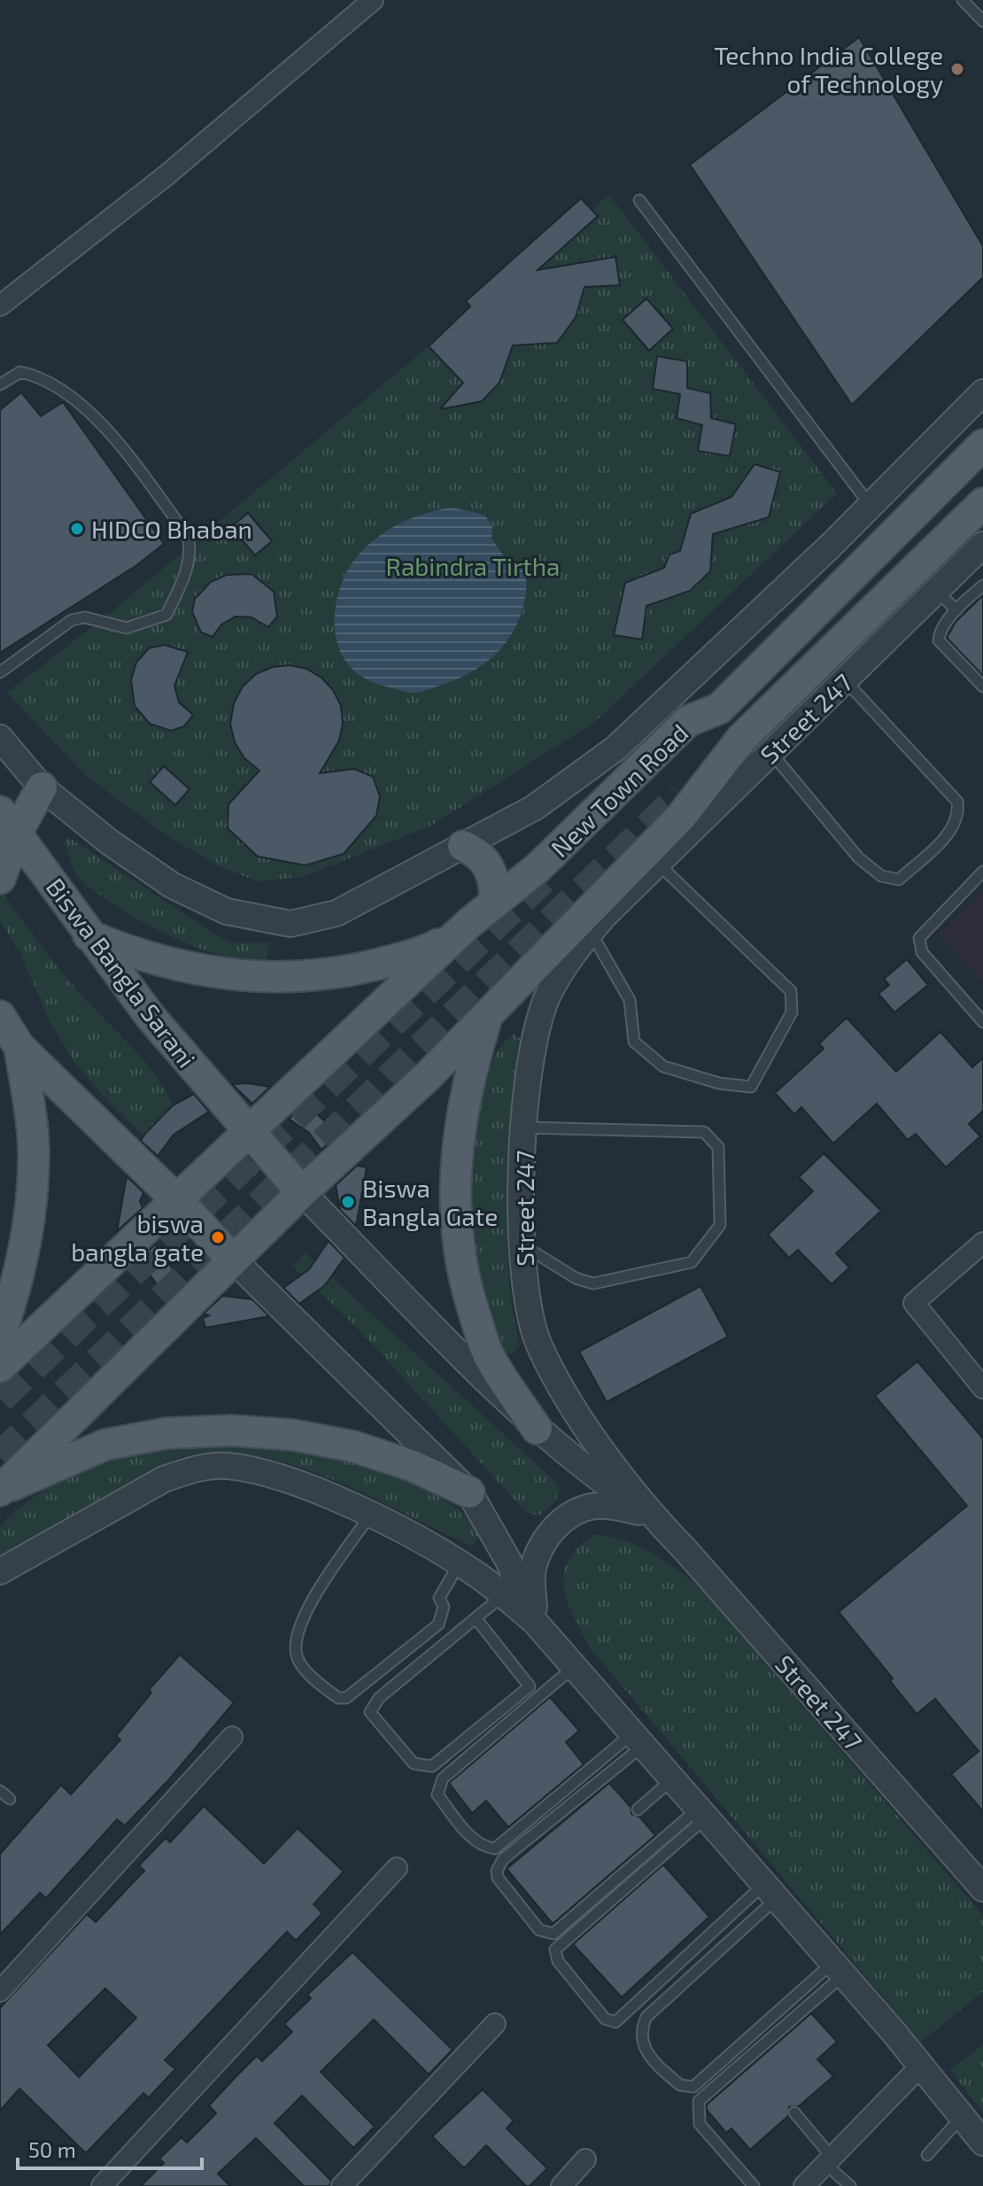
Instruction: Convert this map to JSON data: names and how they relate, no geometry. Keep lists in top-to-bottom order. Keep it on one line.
{"streets":{"main road":["New Town Road","Biswa Bangla Sarani"],"street":["Street 247"]},"crossings":[["New Town Road","Biswa Bangla Sarani"]],"parks":["Rabindra Tirtha"],"places":["Techno India College of Technology","HIDCO Bhaban","Biswa Bangla Gate","biswa bangla gate"],"scale_bar":"50 m"}
